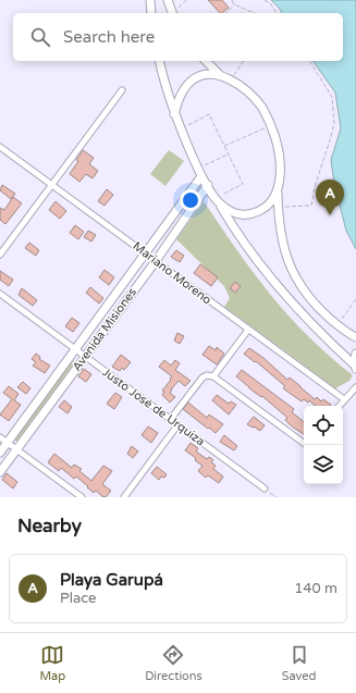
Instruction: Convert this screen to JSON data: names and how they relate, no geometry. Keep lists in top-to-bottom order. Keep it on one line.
{"streets":{"main road":["Avenida Misiones"],"street":["Mariano Moreno","Justo José de Urquiza"]},"crossings":[["Mariano Moreno","Avenida Misiones"],["Avenida Misiones","Justo José de Urquiza"]],"page":{"search":"Search here","pins":"A","heading":"Nearby","list":[{"mark":"A","name":"Playa Garupá","note":"Place","value":"140 m"}],"nav":["Map","Directions","Saved"]}}
